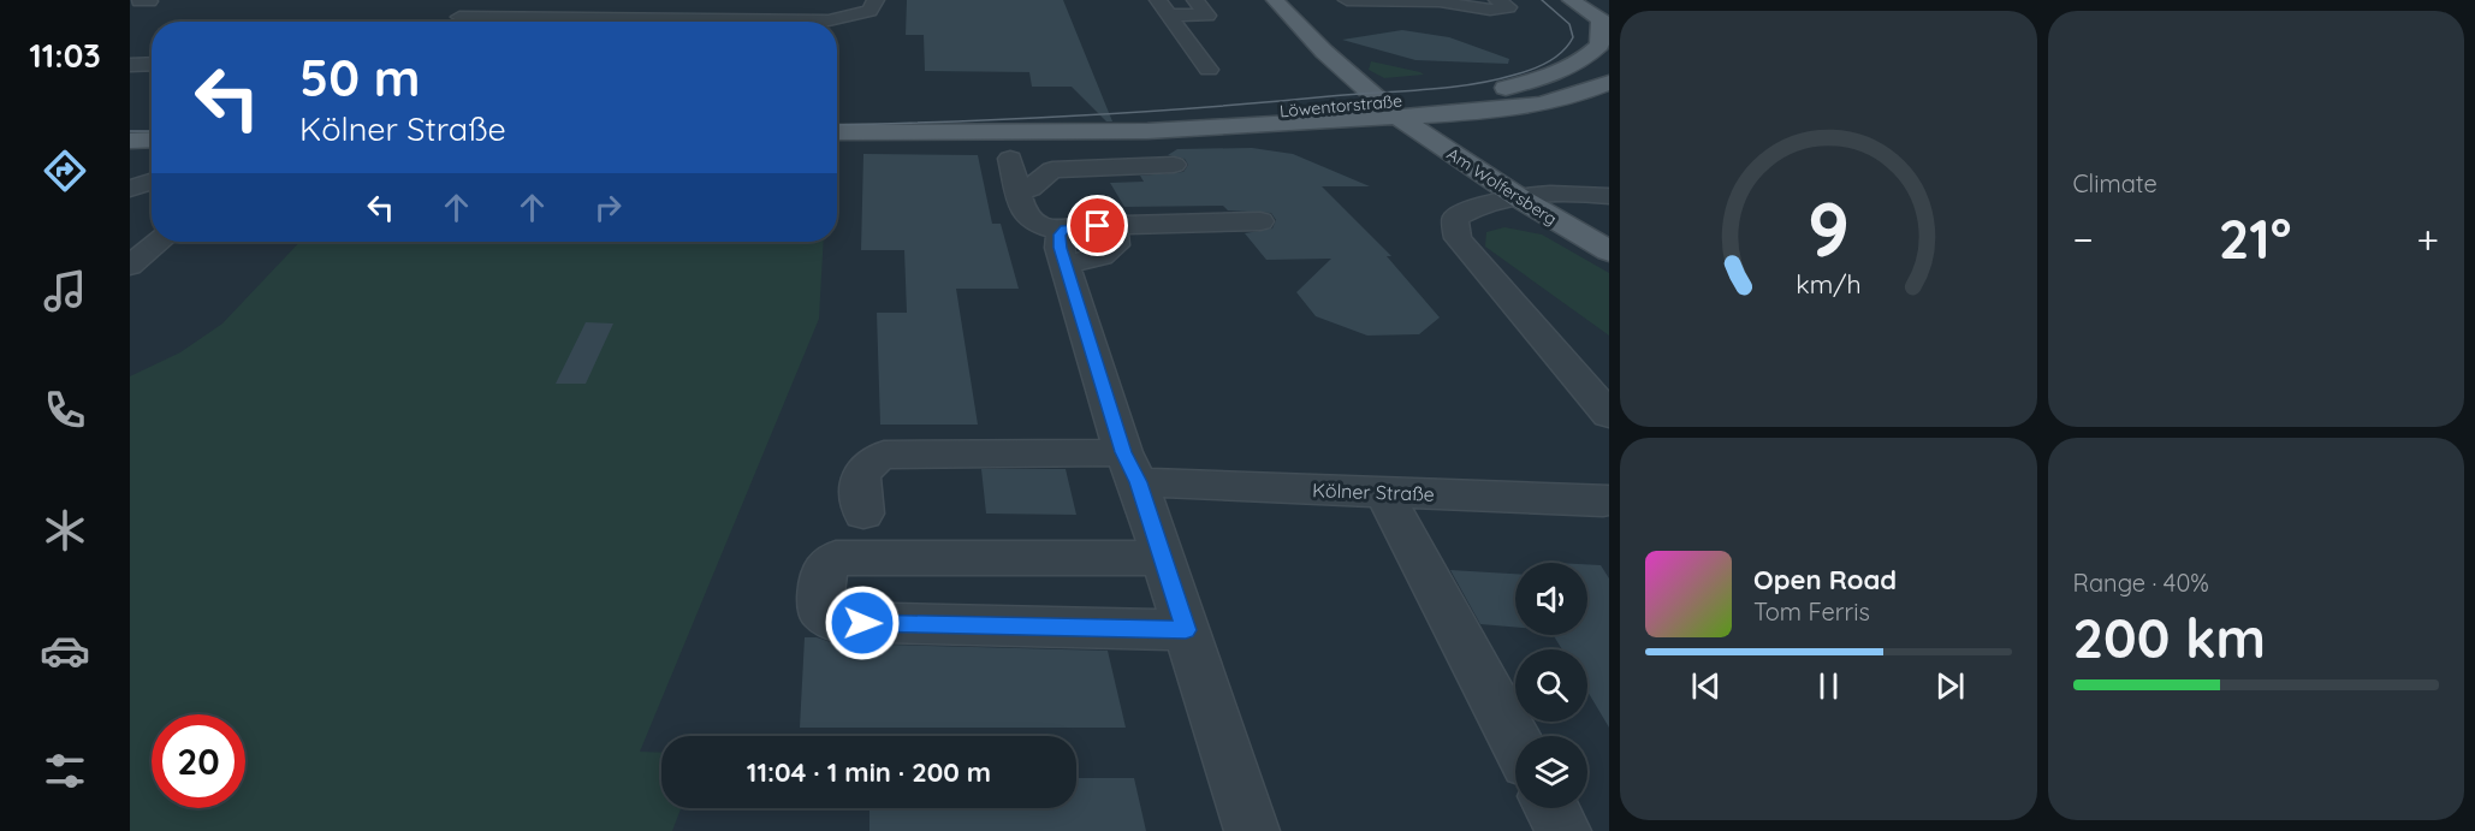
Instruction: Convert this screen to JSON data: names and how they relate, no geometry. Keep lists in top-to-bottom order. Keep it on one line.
{"streets":{"main road":["Löwentorstraße","Am Wolfersberg"],"street":["Kölner Straße"]},"crossings":[["Löwentorstraße","Am Wolfersberg"]],"page":{"tabs":"11:03","tile":["Climate",["Range · 40%","200 km"]],"turn":["50 m","Kölner Straße"],"heat":["−","21°","+"],"song":["Open Road","Tom Ferris"],"limit":"20","trip":"11:04 · 1 min · 200 m","gauge":["9","km/h"]}}
